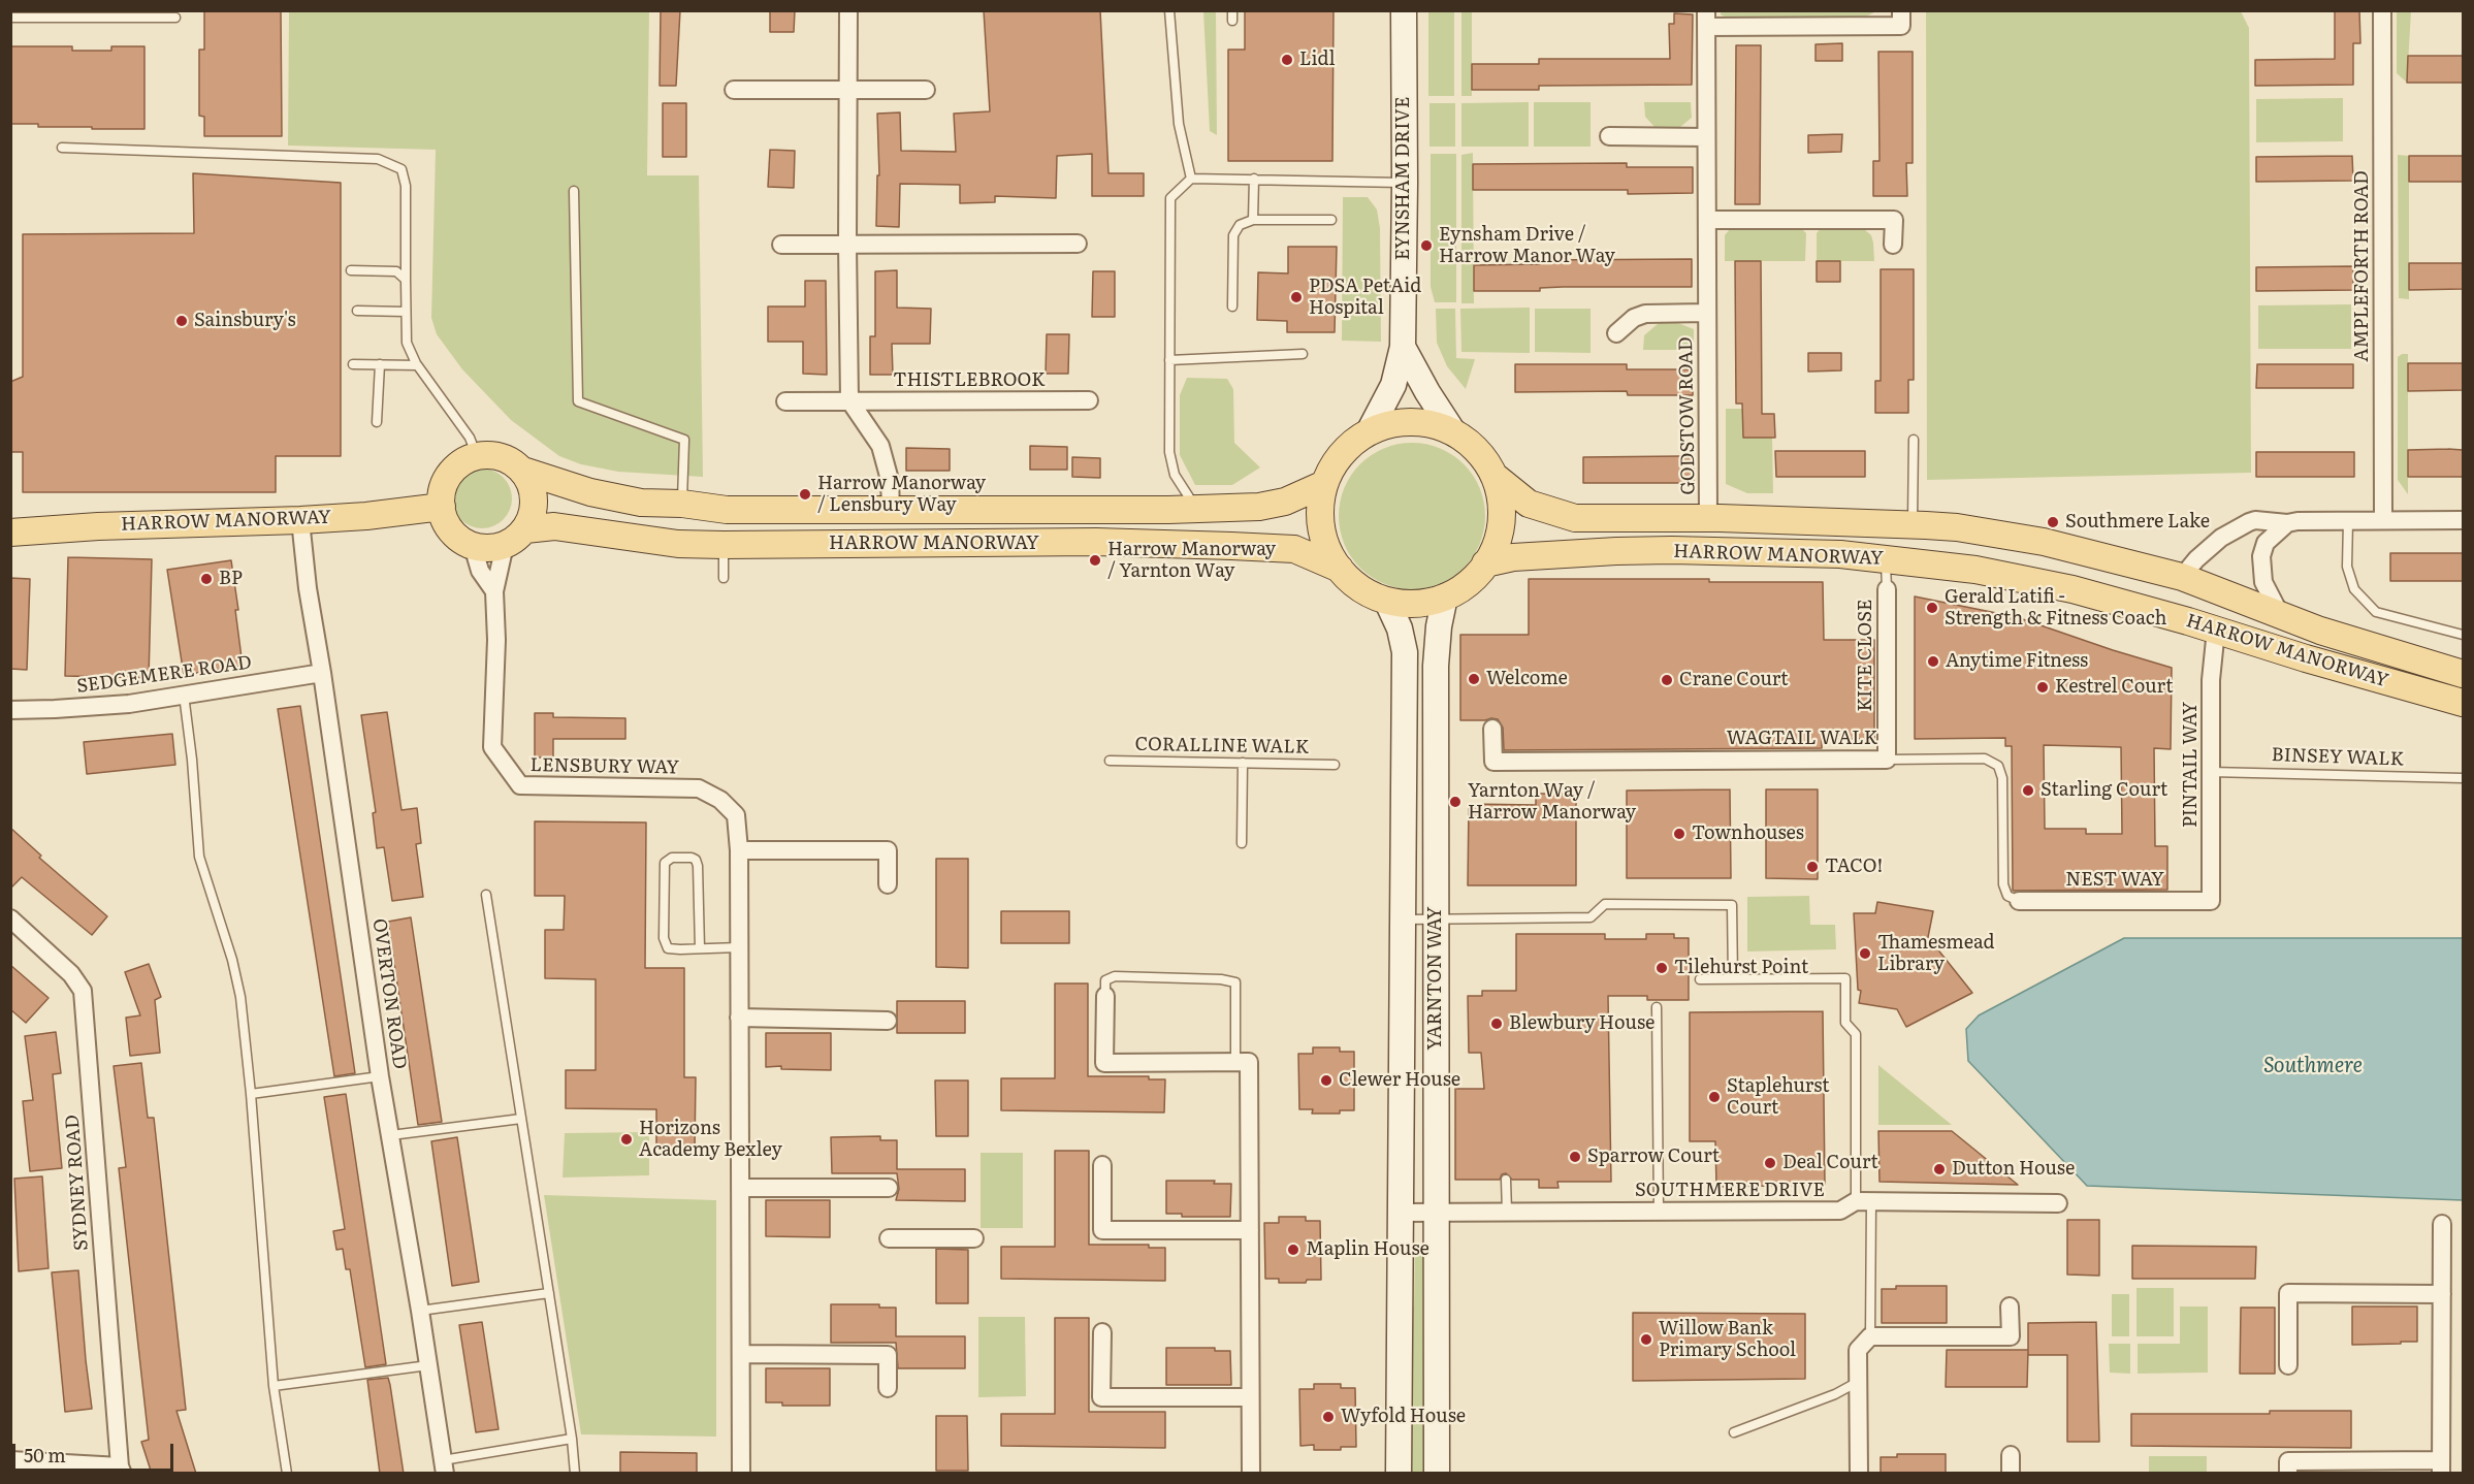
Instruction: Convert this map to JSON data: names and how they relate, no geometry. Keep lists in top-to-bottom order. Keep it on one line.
{"streets":{"main road":["HARROW MANORWAY"],"street":["EYNSHAM DRIVE","AMPLEFORTH ROAD","THISTLEBROOK","GODSTOW ROAD","KITE CLOSE","SEDGEMERE ROAD","WAGTAIL WALK","PINTAIL WAY","LENSBURY WAY","NEST WAY","YARNTON WAY","OVERTON ROAD","SYDNEY ROAD","SOUTHMERE DRIVE"],"lane":["CORALLINE WALK","BINSEY WALK"]},"crossings":[["EYNSHAM DRIVE","HARROW MANORWAY"],["EYNSHAM DRIVE","YARNTON WAY"],["GODSTOW ROAD","HARROW MANORWAY"],["HARROW MANORWAY","PINTAIL WAY"],["HARROW MANORWAY","LENSBURY WAY"],["HARROW MANORWAY","YARNTON WAY"],["HARROW MANORWAY","OVERTON ROAD"],["KITE CLOSE","WAGTAIL WALK"],["SEDGEMERE ROAD","OVERTON ROAD"],["WAGTAIL WALK","NEST WAY"],["BINSEY WALK","PINTAIL WAY"],["PINTAIL WAY","NEST WAY"],["YARNTON WAY","SOUTHMERE DRIVE"]],"water":["Southmere"],"places":["Lidl","Eynsham Drive / Harrow Manor Way","PDSA PetAid Hospital","Sainsbury's","Harrow Manorway / Lensbury Way","Southmere Lake","Harrow Manorway / Yarnton Way","BP","Gerald Latifi - Strength & Fitness Coach","Anytime Fitness","Welcome","Crane Court","Kestrel Court","Starling Court","Yarnton Way / Harrow Manorway","Townhouses","TACO!","Thamesmead Library","Tilehurst Point","Blewbury House","Clewer House","Staplehurst Court","Horizons Academy Bexley","Sparrow Court","Deal Court","Dutton House","Maplin House","Willow Bank Primary School","Wyfold House"],"scale_bar":"50 m"}
